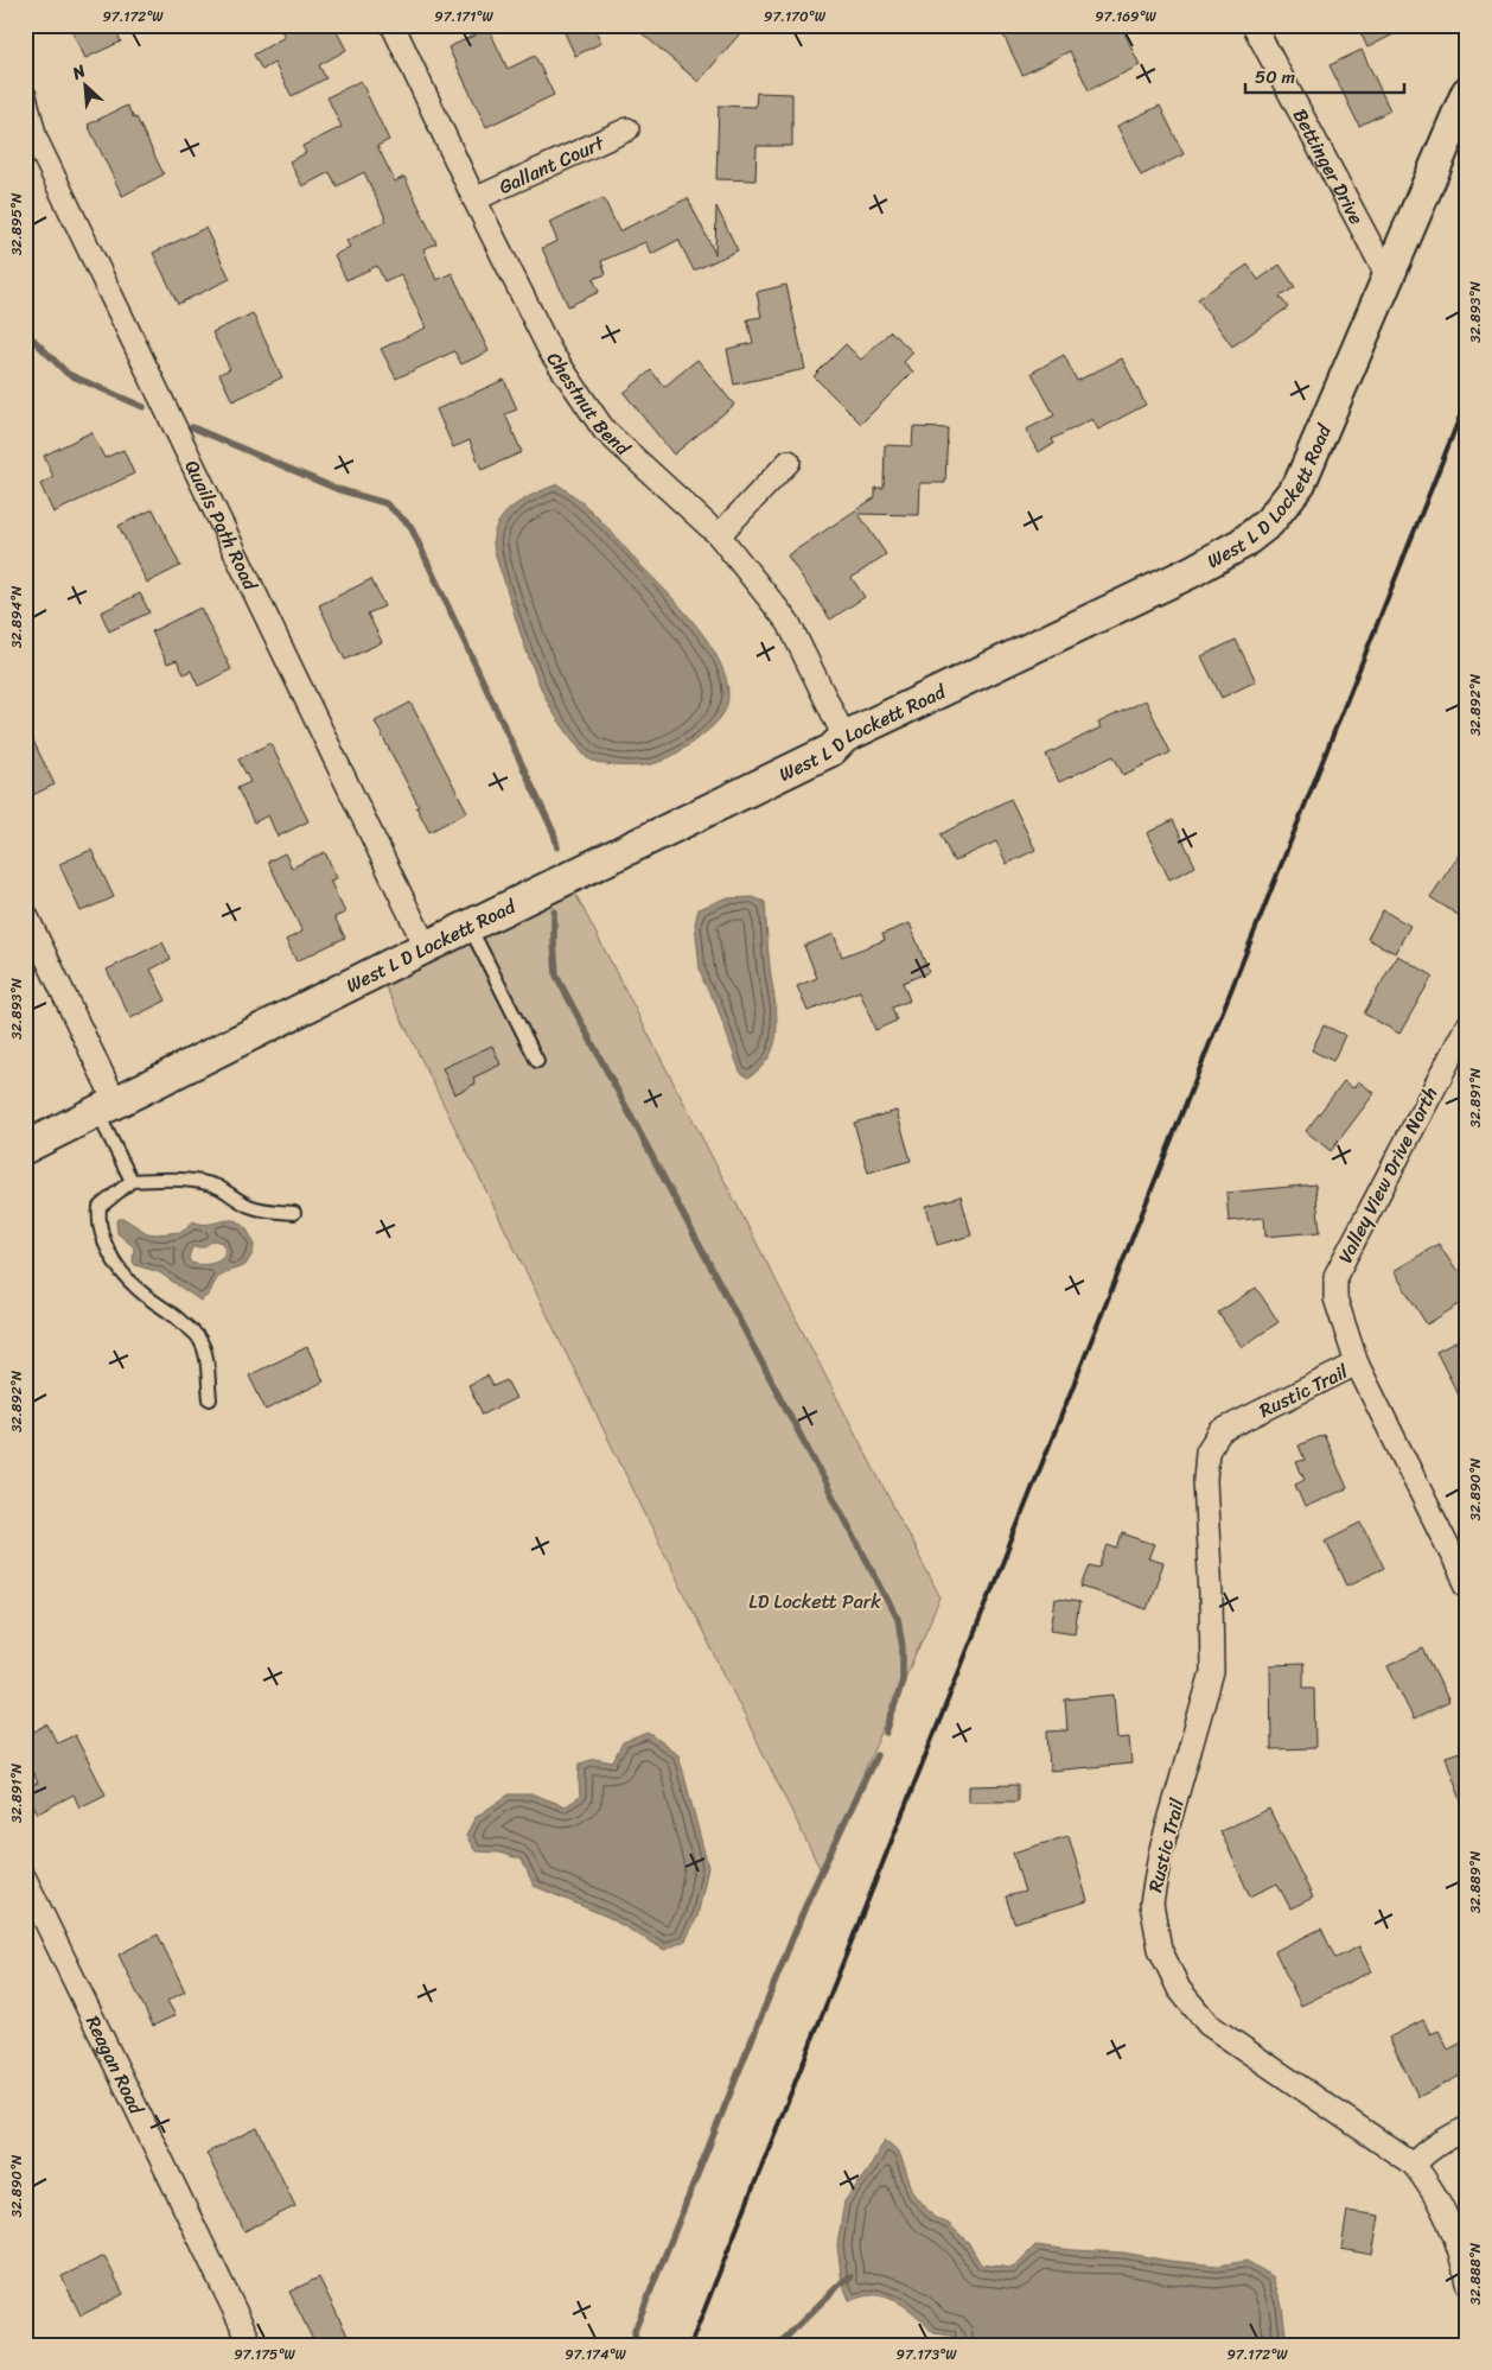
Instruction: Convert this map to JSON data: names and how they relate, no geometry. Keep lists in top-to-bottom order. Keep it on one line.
{"streets":{"main road":["West L D Lockett Road"],"street":["Gallant Court","Bettinger Drive","Chestnut Bend","Quails Path Road","Valley View Drive North","Rustic Trail","Reagan Road"]},"crossings":[["Gallant Court","Chestnut Bend"],["Bettinger Drive","West L D Lockett Road"],["Chestnut Bend","West L D Lockett Road"],["West L D Lockett Road","Quails Path Road"],["Valley View Drive North","Rustic Trail"]],"parks":["LD Lockett Park"],"scale_bar":"50 m","north":"top left","coordinates":["97.172°W","97.171°W","97.170°W","97.169°W","32.895°N","32.893°N","32.894°N","32.892°N","32.891°N","32.890°N","32.889°N","32.888°N","97.175°W","97.174°W","97.173°W"]}
